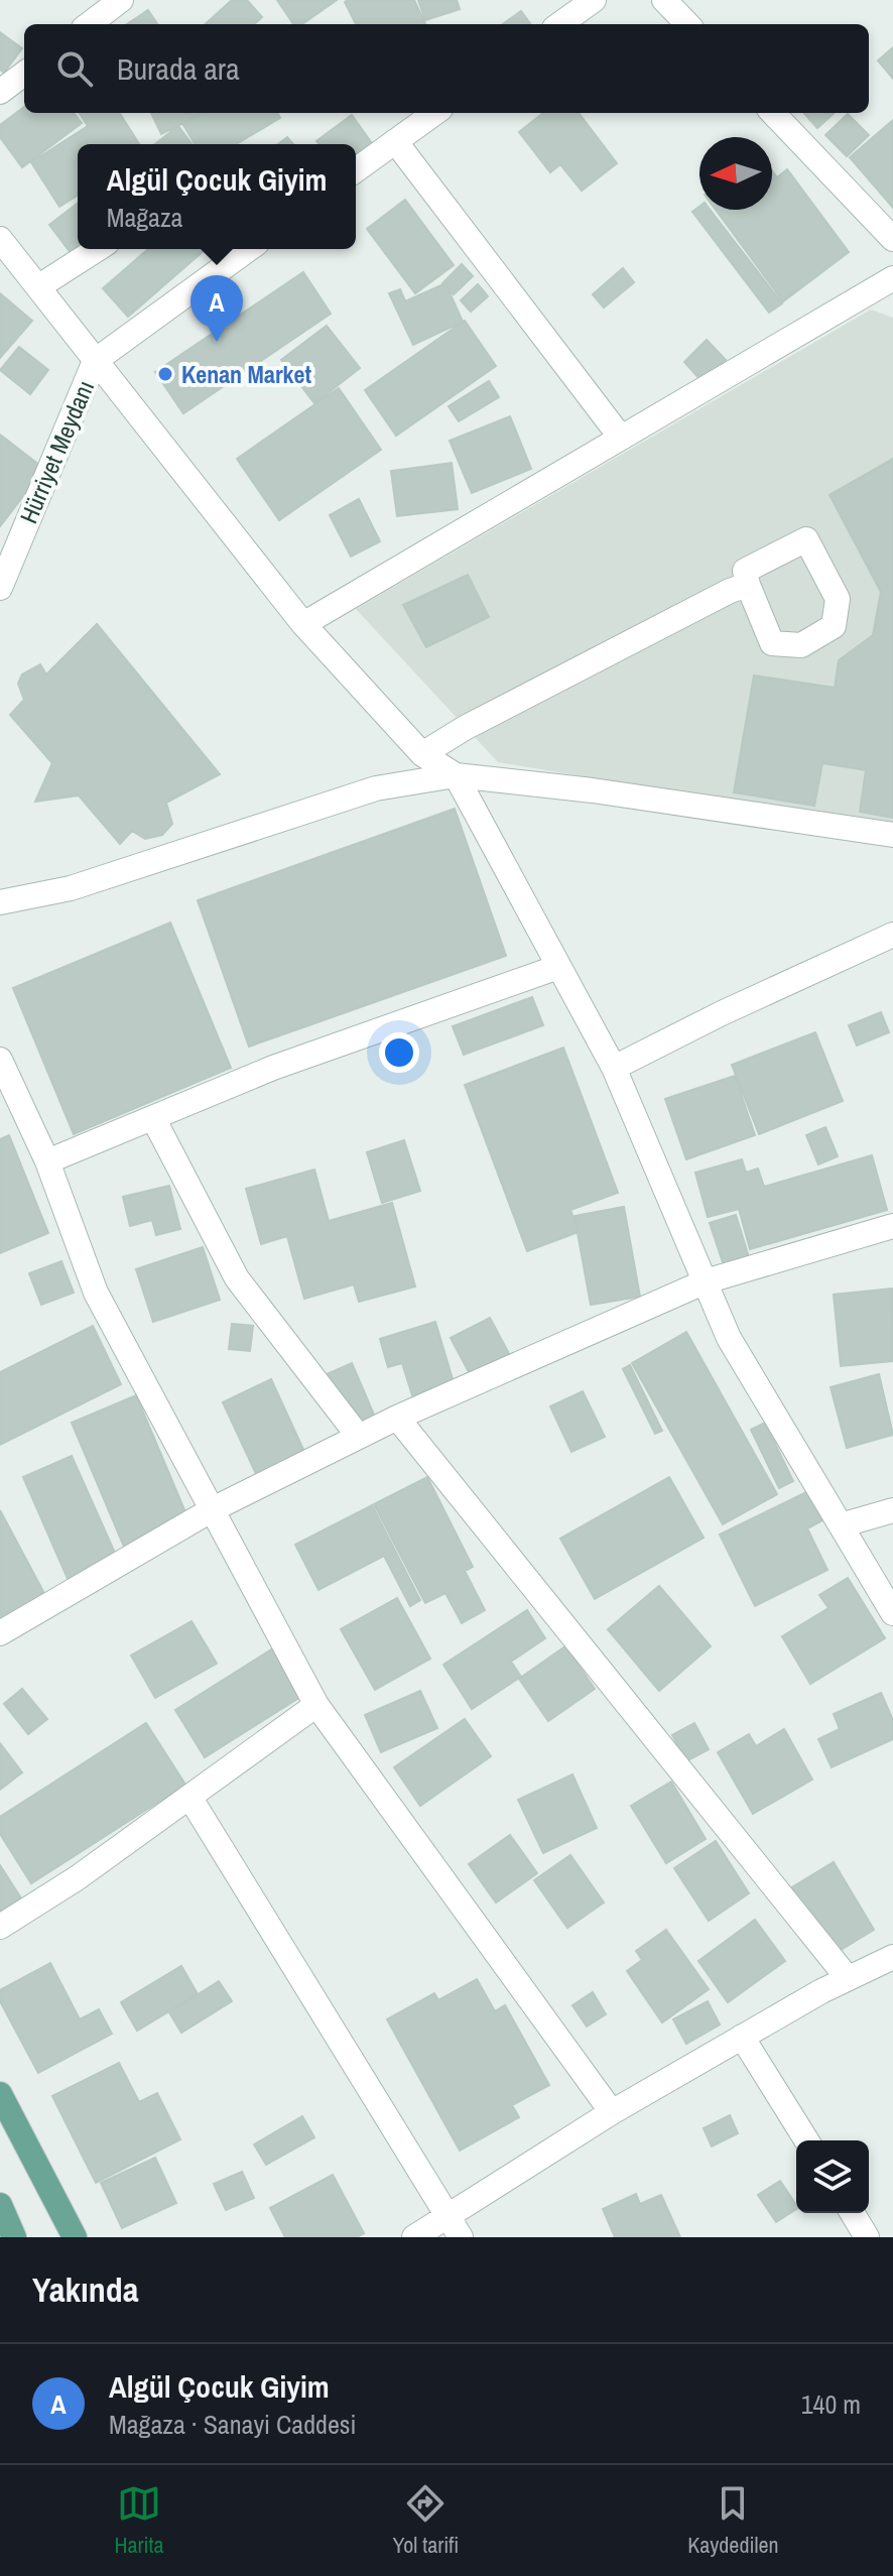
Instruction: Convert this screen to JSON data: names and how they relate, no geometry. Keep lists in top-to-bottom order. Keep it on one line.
{"streets":{"street":["Hürriyet Meydanı"]},"places":["Kenan Market"],"north":"left","page":{"search":"Burada ara","popup":["Algül Çocuk Giyim","Mağaza"],"pins":"A","heading":"Yakında","list":[{"mark":"A","name":"Algül Çocuk Giyim","note":"Mağaza · Sanayi Caddesi","value":"140 m"}],"nav":["Harita","Yol tarifi","Kaydedilen"]}}
